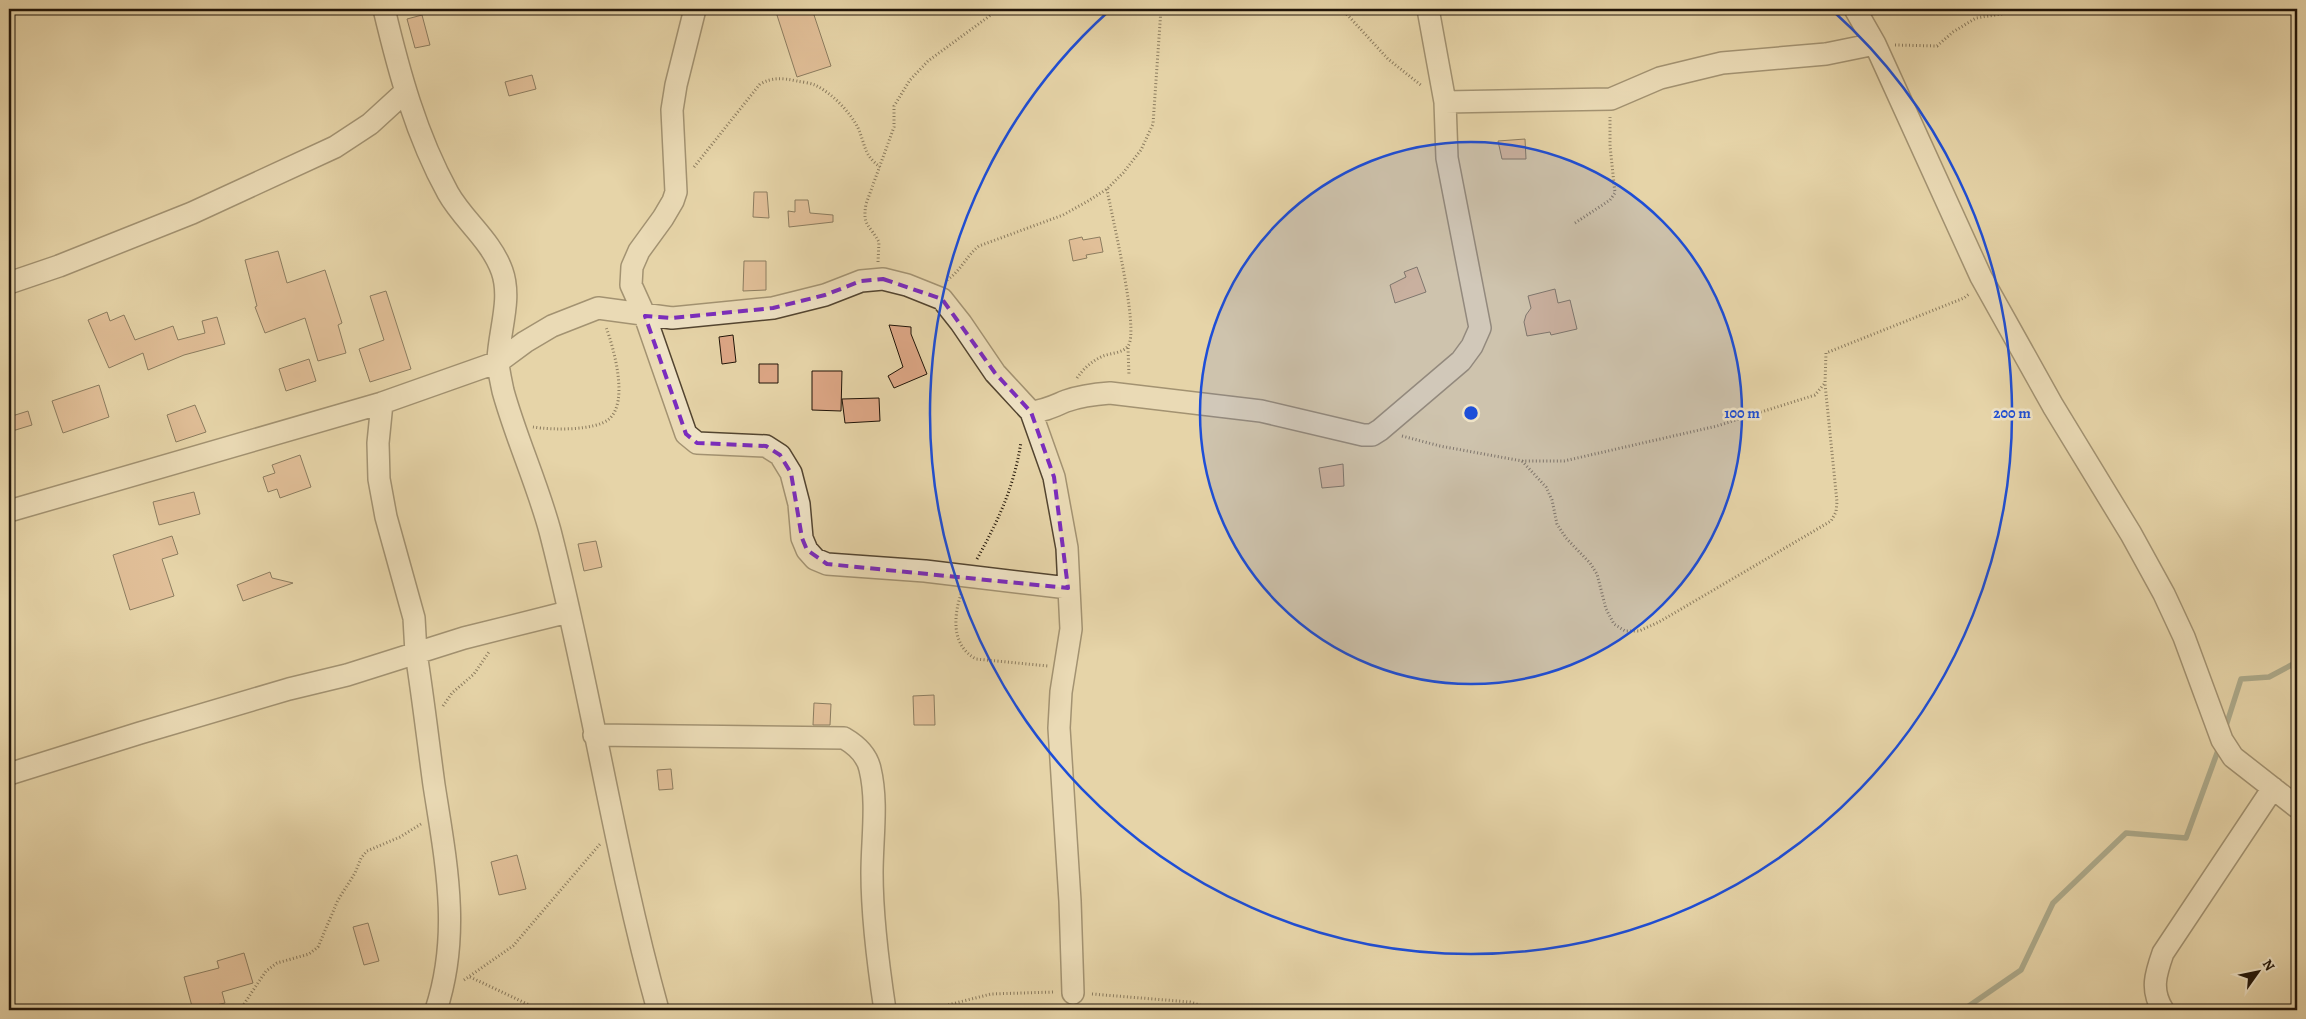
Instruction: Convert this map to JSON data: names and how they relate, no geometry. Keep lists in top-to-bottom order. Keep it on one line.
{"north":"top right","rings":["100 m","200 m"]}
